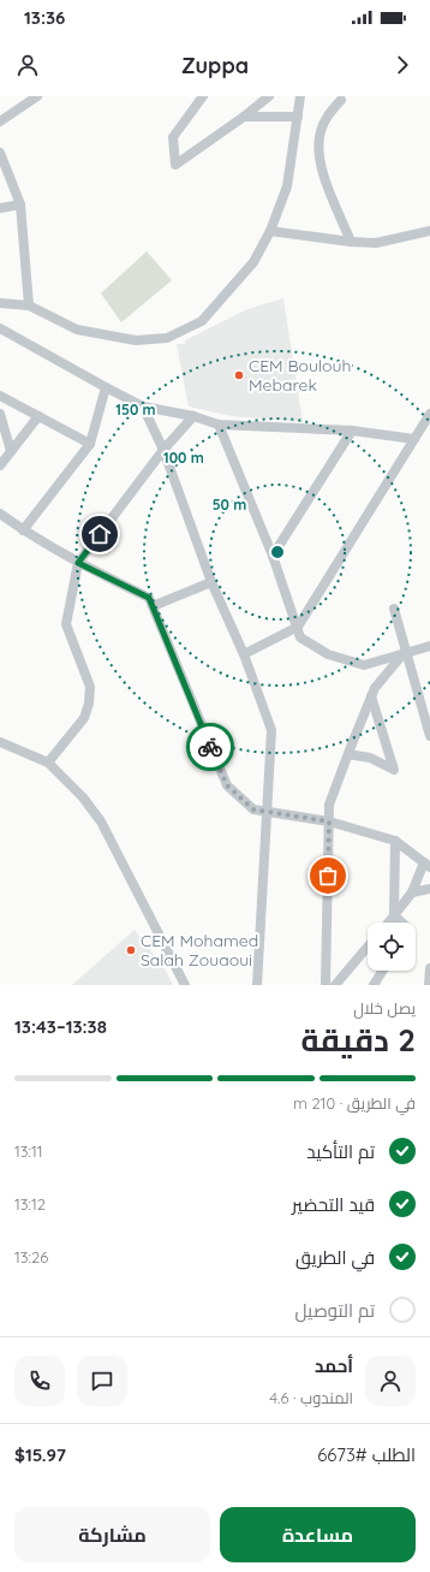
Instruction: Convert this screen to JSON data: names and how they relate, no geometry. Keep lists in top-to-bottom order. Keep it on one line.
{"places":["CEM Boulouh Mebarek","CEM Mohamed Salah Zouaoui"],"page":{"status":"13:36","header":"Zuppa","heading":["2 دقيقة","يصل خلال","13:38–13:43"],"panel":["أحمد","المندوب · 4.6","الطلب #6673","$15.97"],"bar":"في الطريق · 210 m","list":[["تم التأكيد","13:11"],["قيد التحضير","13:12"],["في الطريق","13:26"],"تم التوصيل"],"buttons":["مساعدة","مشاركة"]},"rings":["150 m","100 m","50 m"]}
